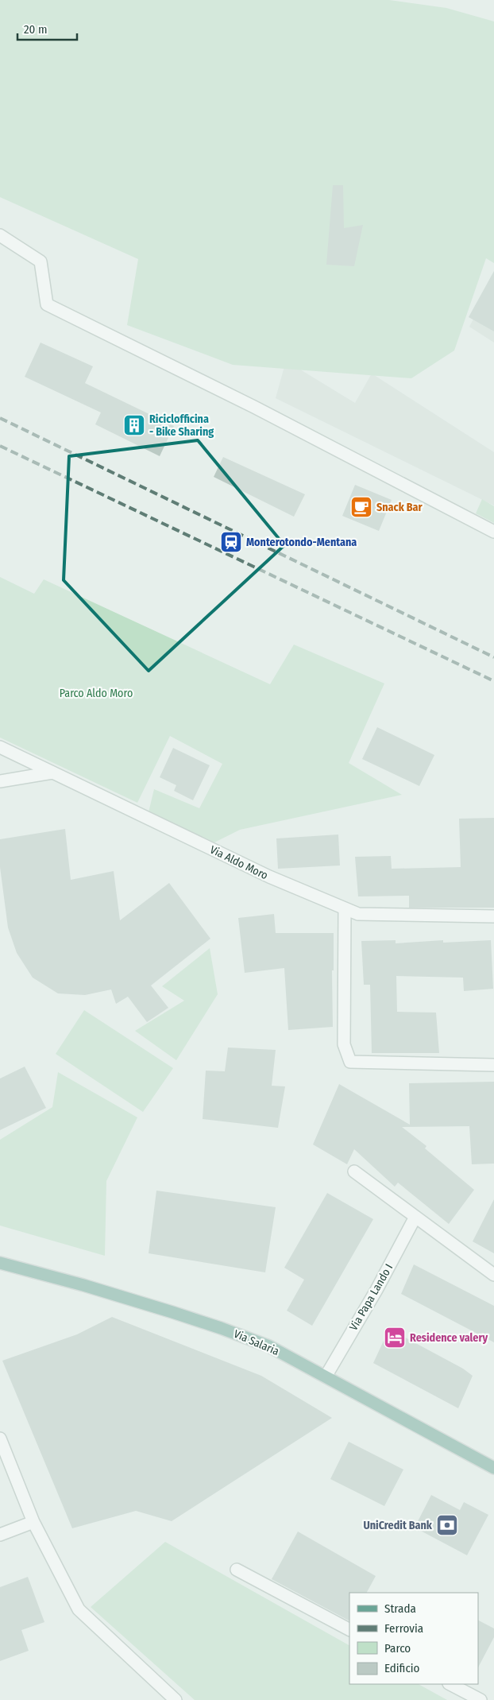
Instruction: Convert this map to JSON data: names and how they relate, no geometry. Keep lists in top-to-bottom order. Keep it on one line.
{"streets":{"main road":["Via Salaria"],"street":["Via Aldo Moro","Via Papa Lando I"]},"crossings":[["Via Papa Lando I","Via Salaria"]],"parks":["Parco Aldo Moro"],"places":{"building":["Riciclofficina - Bike Sharing"],"cafe":["Snack Bar"],"station":["Monterotondo-Mentana"],"hotel":["Residence valery"],"bank":["UniCredit Bank"]},"legend":["Strada","Ferrovia","Parco","Edificio"],"scale_bar":"20 m"}
